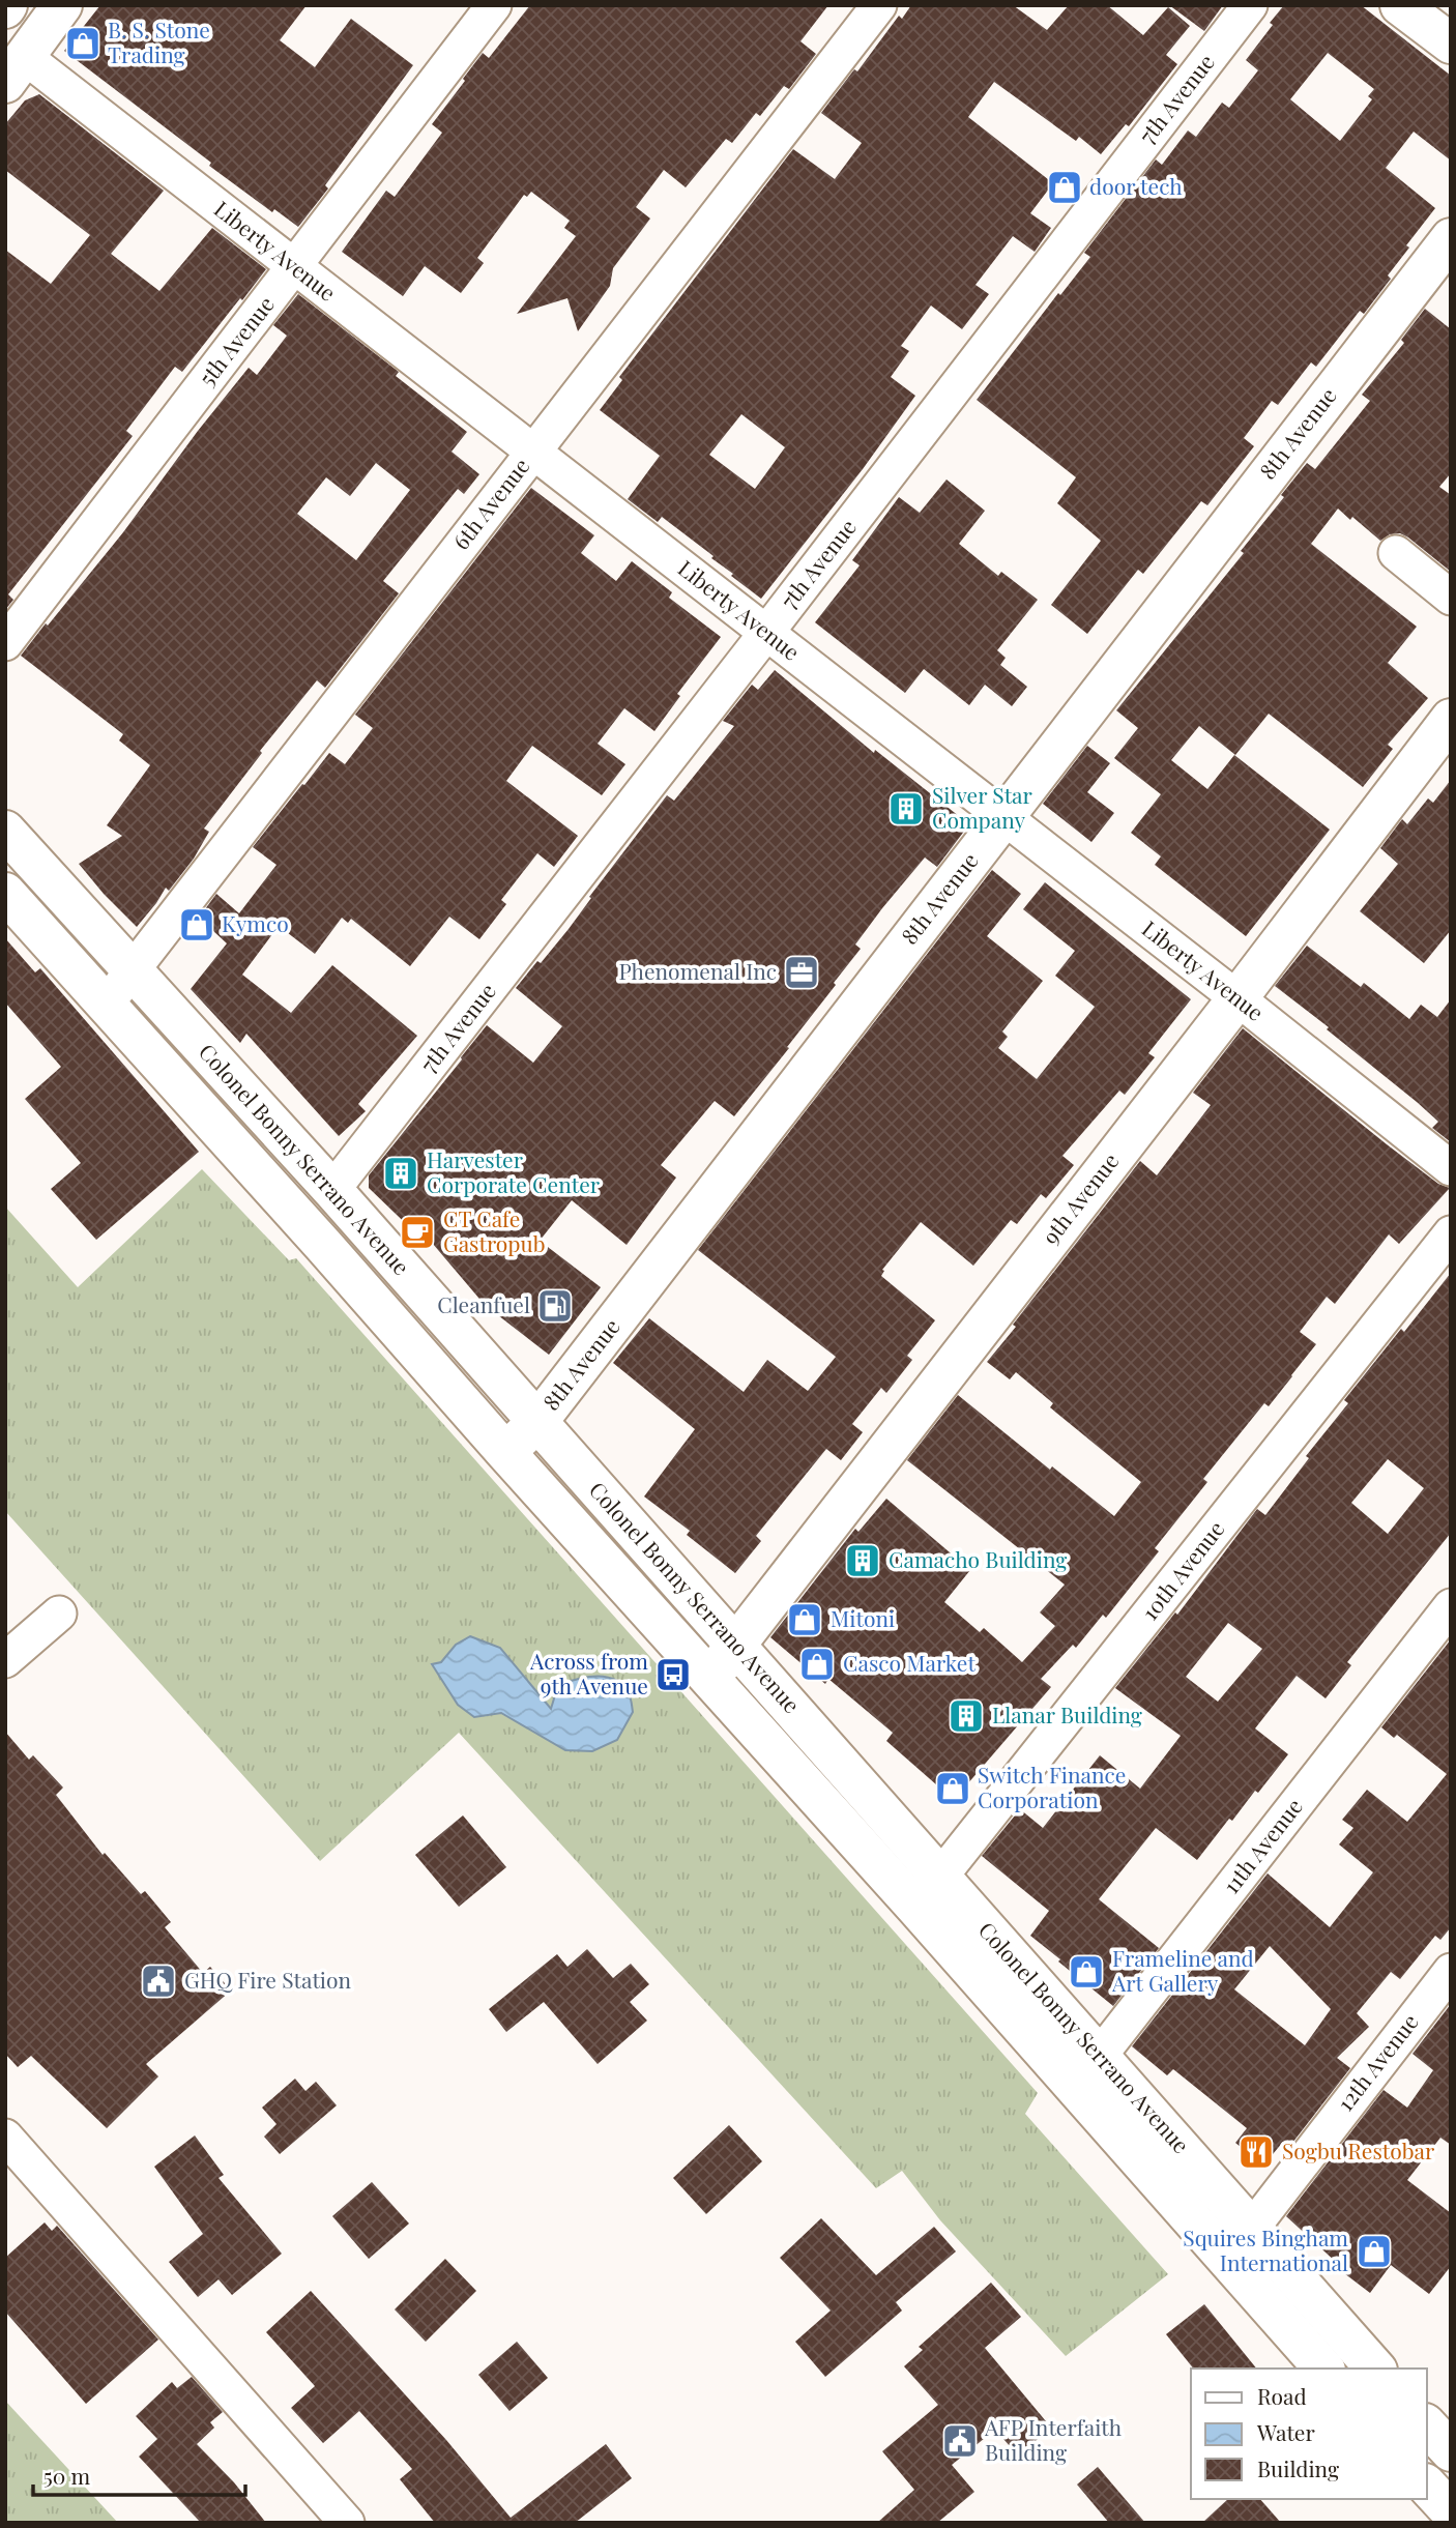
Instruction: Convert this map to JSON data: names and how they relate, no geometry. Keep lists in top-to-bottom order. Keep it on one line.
{"streets":{"main road":["8th Avenue","Colonel Bonny Serrano Avenue","9th Avenue"],"street":["7th Avenue","Liberty Avenue","5th Avenue","6th Avenue","10th Avenue","11th Avenue","12th Avenue"]},"crossings":[["7th Avenue","Liberty Avenue"],["7th Avenue","Colonel Bonny Serrano Avenue"],["Liberty Avenue","5th Avenue"],["Liberty Avenue","8th Avenue"],["Liberty Avenue","6th Avenue"],["Liberty Avenue","9th Avenue"],["8th Avenue","Colonel Bonny Serrano Avenue"],["6th Avenue","Colonel Bonny Serrano Avenue"],["Colonel Bonny Serrano Avenue","9th Avenue"],["Colonel Bonny Serrano Avenue","10th Avenue"],["Colonel Bonny Serrano Avenue","11th Avenue"],["Colonel Bonny Serrano Avenue","12th Avenue"]],"places":{"shop":["B. S. Stone Trading","door tech","Kymco","Mitoni","Casco Market","Switch Finance Corporation","Frameline and Art Gallery","Squires Bingham International"],"building":["Silver Star Company","Harvester Corporate Center","Camacho Building","Llanar Building"],"office":["Phenomenal Inc"],"cafe":["CT Cafe Gastropub"],"fuel station":["Cleanfuel"],"bus stop":["Across from 9th Avenue"],"public building":["GHQ Fire Station","AFP Interfaith Building"],"restaurant":["Sogbu Restobar"]},"legend":["Road","Water","Building"],"scale_bar":"50 m"}
